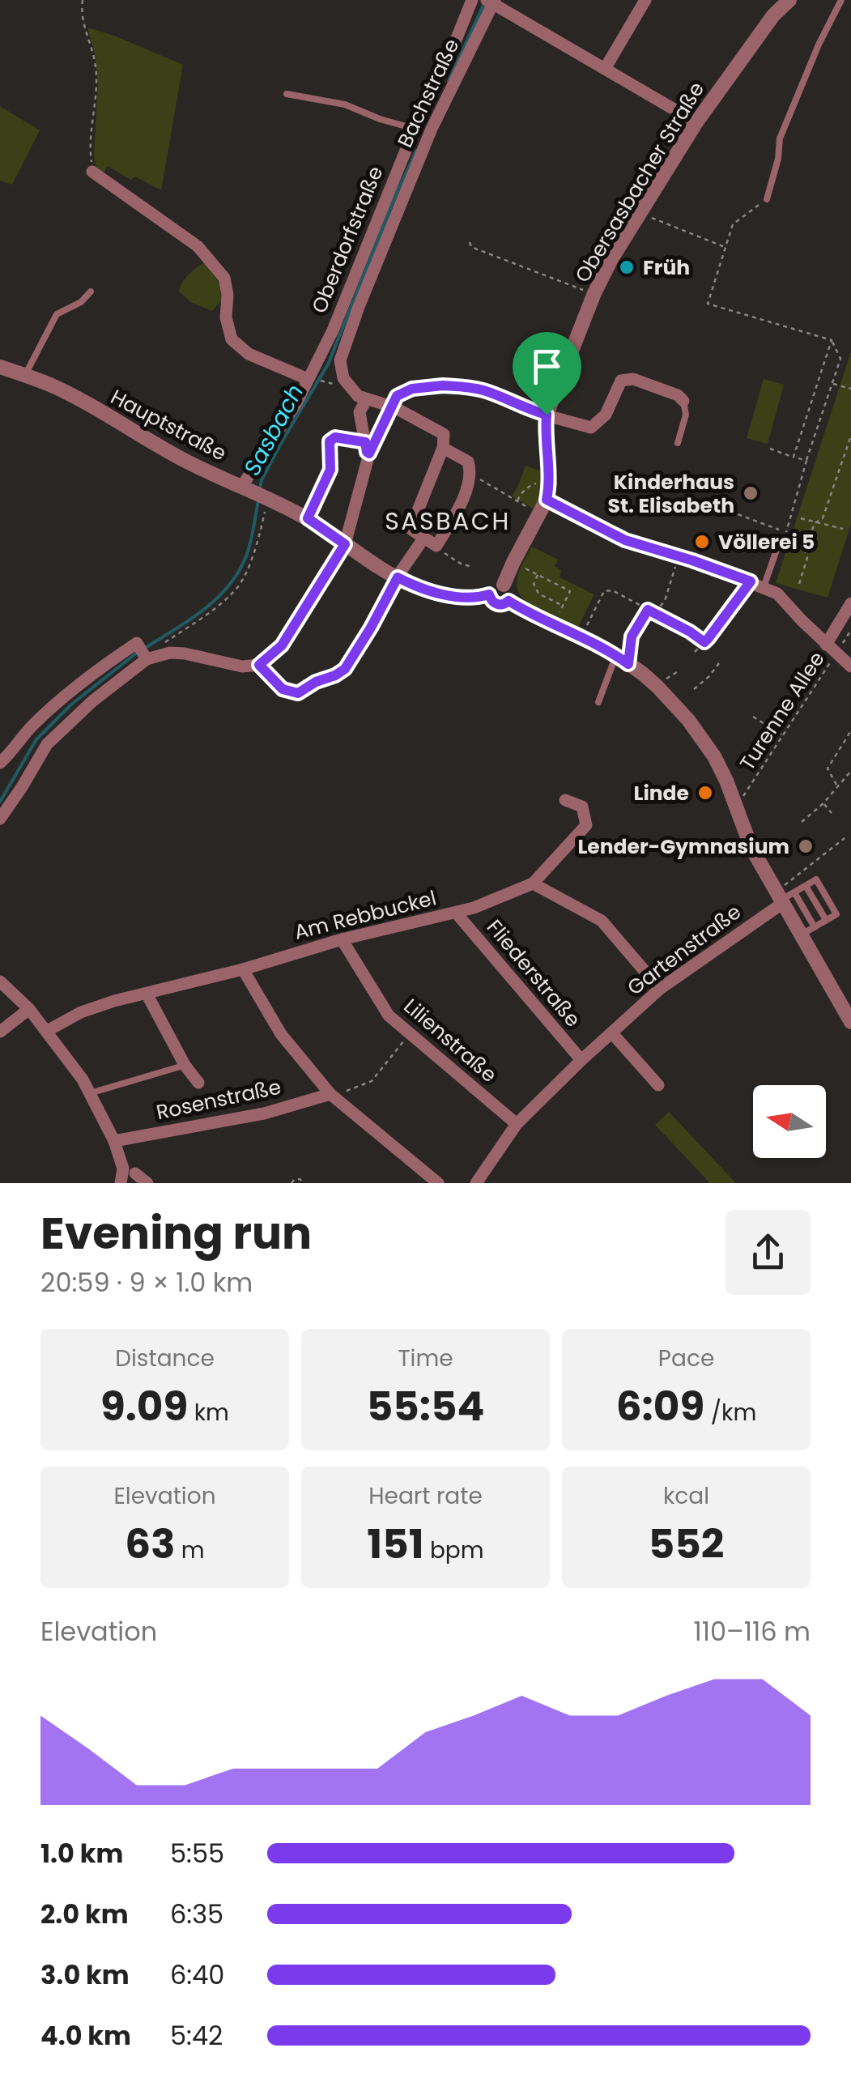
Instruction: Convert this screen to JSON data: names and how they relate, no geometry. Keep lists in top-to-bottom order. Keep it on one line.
{"streets":{"street":["Bachstraße","Obersasbacher Straße","Oberdorfstraße","Hauptstraße","Am Rebbuckel","Gartenstraße","Fliederstraße","Lilienstraße","Rosenstraße"],"path":["Turenne Allee"]},"crossings":[["Obersasbacher Straße","Hauptstraße"],["Oberdorfstraße","Hauptstraße"],["Hauptstraße","Turenne Allee"],["Hauptstraße","Gartenstraße"],["Am Rebbuckel","Fliederstraße"],["Am Rebbuckel","Lilienstraße"],["Gartenstraße","Fliederstraße"],["Gartenstraße","Lilienstraße"]],"districts":["SASBACH"],"water":["Sasbach"],"places":["Früh","Kinderhaus St. Elisabeth","Völlerei 5","Linde","Lender-Gymnasium"],"north":"left","page":{"heading":["Evening run","20:59 · 9 × 1.0 km"],"stats":[["Distance","9.09 km"],["Time","55:54"],["Pace","6:09 /km"],["Elevation","63 m"],["Heart rate","151 bpm"],["kcal","552"]],"chart":["Elevation","110–116 m"],"list":[{"name":"1.0 km","note":"5:55"},{"name":"2.0 km","note":"6:35"},{"name":"3.0 km","note":"6:40"},{"name":"4.0 km","note":"5:42"}]}}
